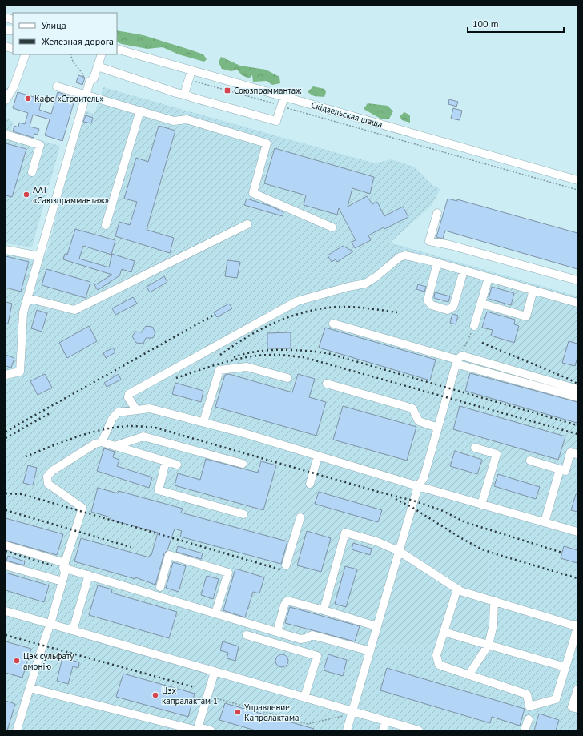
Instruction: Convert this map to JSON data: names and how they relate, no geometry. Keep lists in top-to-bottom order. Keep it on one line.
{"streets":{"street":["Скідзельская шаша"]},"places":{"transit":["Союзпраммантаж"],"other":["Кафе «Строитель»","ААТ «Саюзпраммантаж»","Цэх сульфату амонію","Цэх капралактам 1","Управление Капролактама"]},"legend":["Улица","Железная дорога"],"scale_bar":"100 m"}
